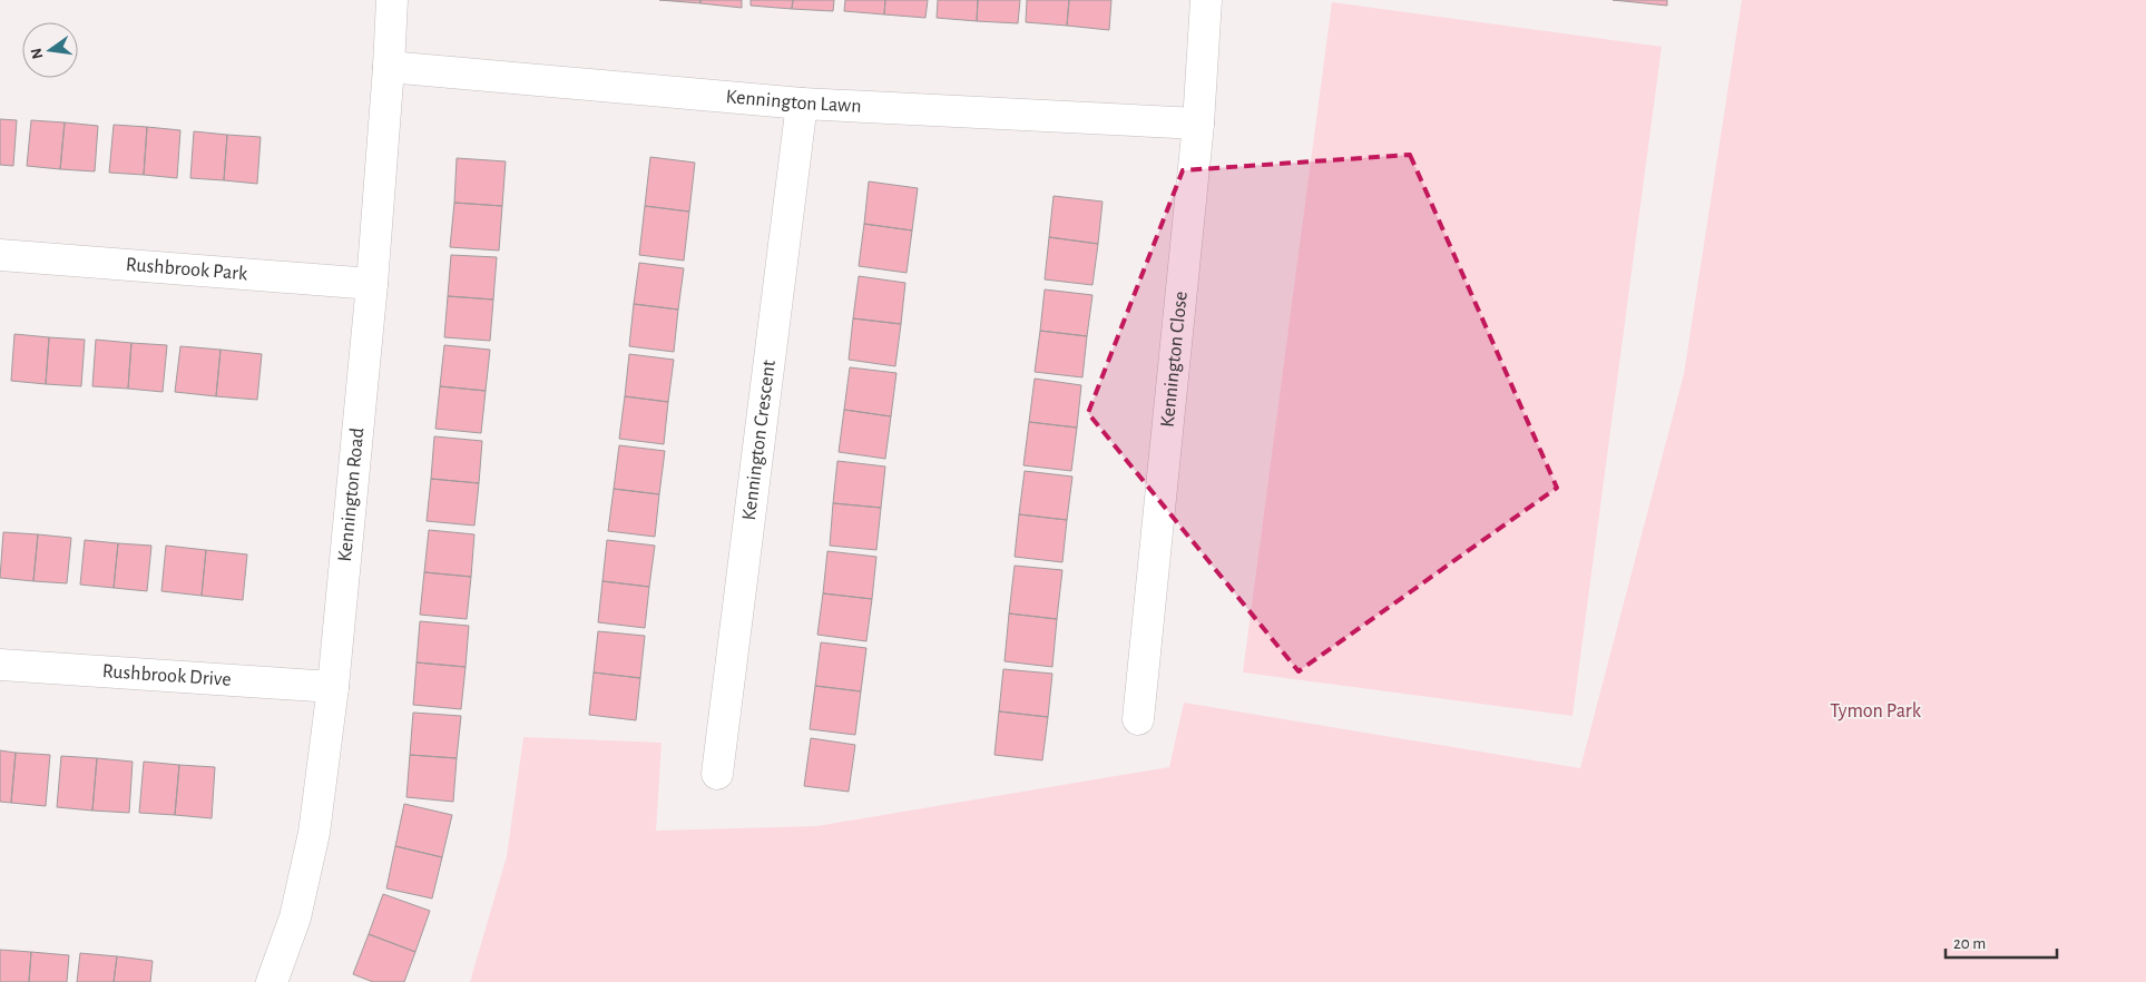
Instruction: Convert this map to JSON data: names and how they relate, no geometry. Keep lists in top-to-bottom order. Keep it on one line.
{"streets":{"street":["Kennington Lawn","Rushbrook Park","Kennington Close","Kennington Crescent","Kennington Road","Rushbrook Drive"]},"crossings":[["Kennington Lawn","Kennington Close"],["Kennington Lawn","Kennington Crescent"],["Kennington Lawn","Kennington Road"],["Rushbrook Park","Kennington Road"],["Kennington Road","Rushbrook Drive"]],"parks":["Tymon Park"],"scale_bar":"20 m","north":"left"}
